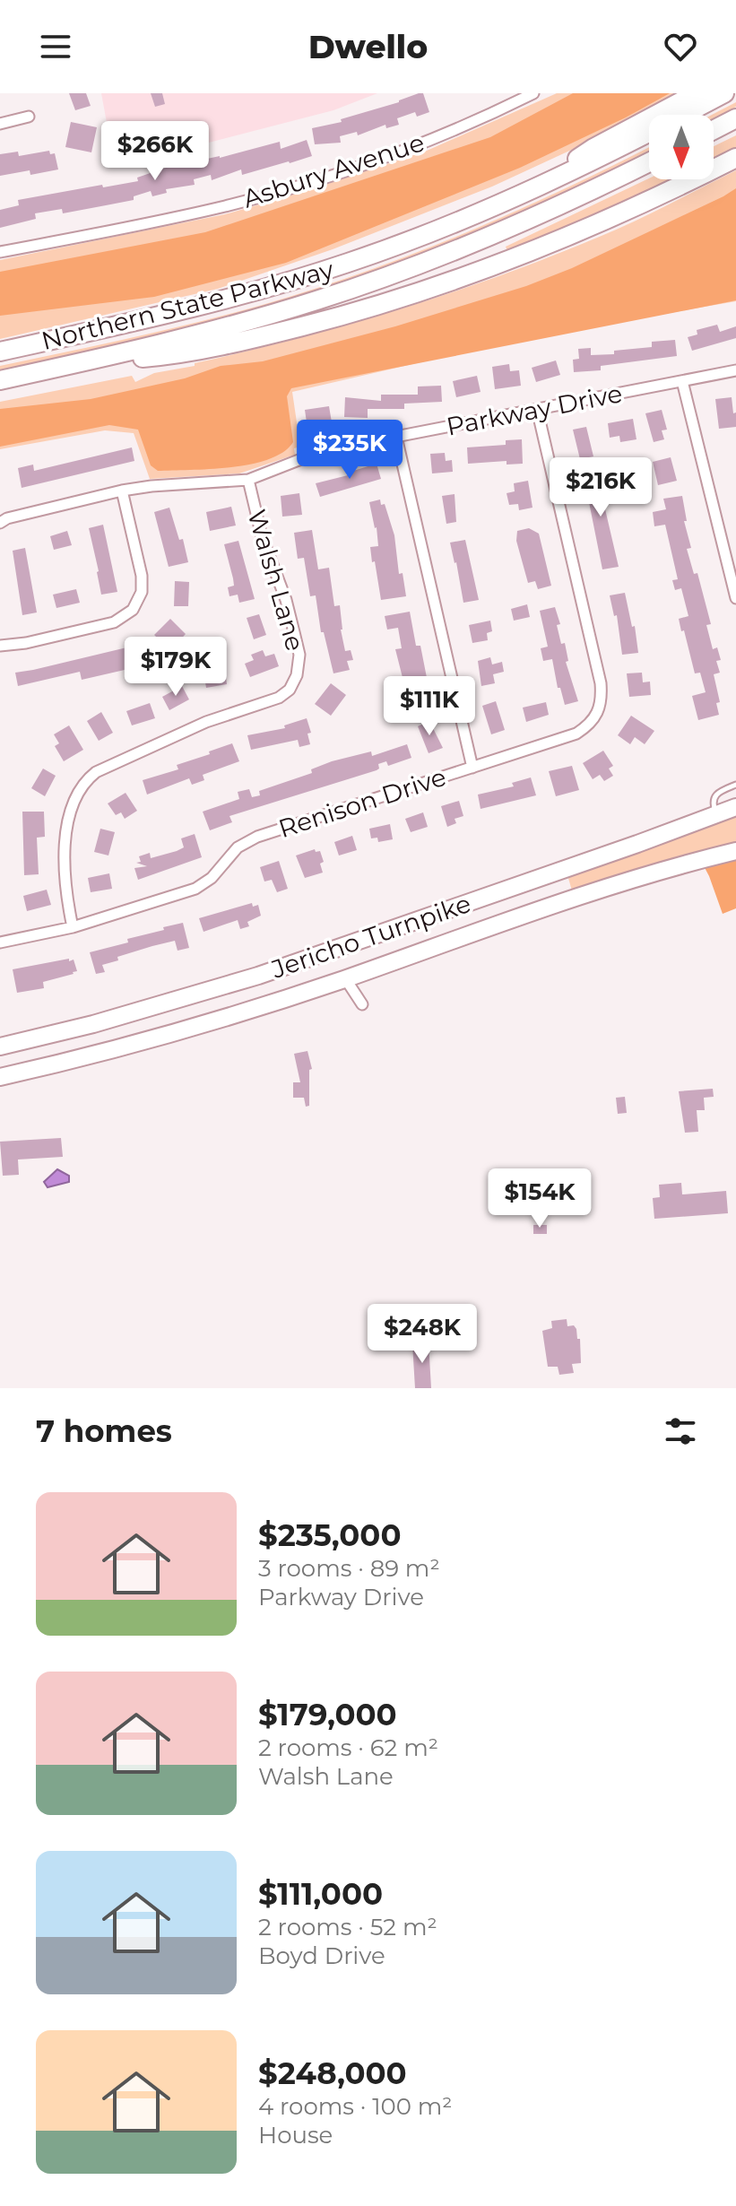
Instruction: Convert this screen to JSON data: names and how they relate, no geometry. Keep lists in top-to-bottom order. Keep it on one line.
{"streets":{"highway":["Northern State Parkway"],"main road":["Jericho Turnpike"],"street":["Asbury Avenue","Parkway Drive","Walsh Lane","Renison Drive"]},"crossings":[["Parkway Drive","Walsh Lane"],["Parkway Drive","Renison Drive"],["Walsh Lane","Renison Drive"]],"north":"bottom","page":{"header":"Dwello","price":["$266K","$235K","$216K","$179K","$111K","$154K","$248K"],"heading":"7 homes","list":[{"name":"$235,000","note":"3 rooms · 89 m² · Parkway Drive"},{"name":"$179,000","note":"2 rooms · 62 m² · Walsh Lane"},{"name":"$111,000","note":"2 rooms · 52 m² · Boyd Drive"},{"name":"$248,000","note":"4 rooms · 100 m² · House"}]}}
